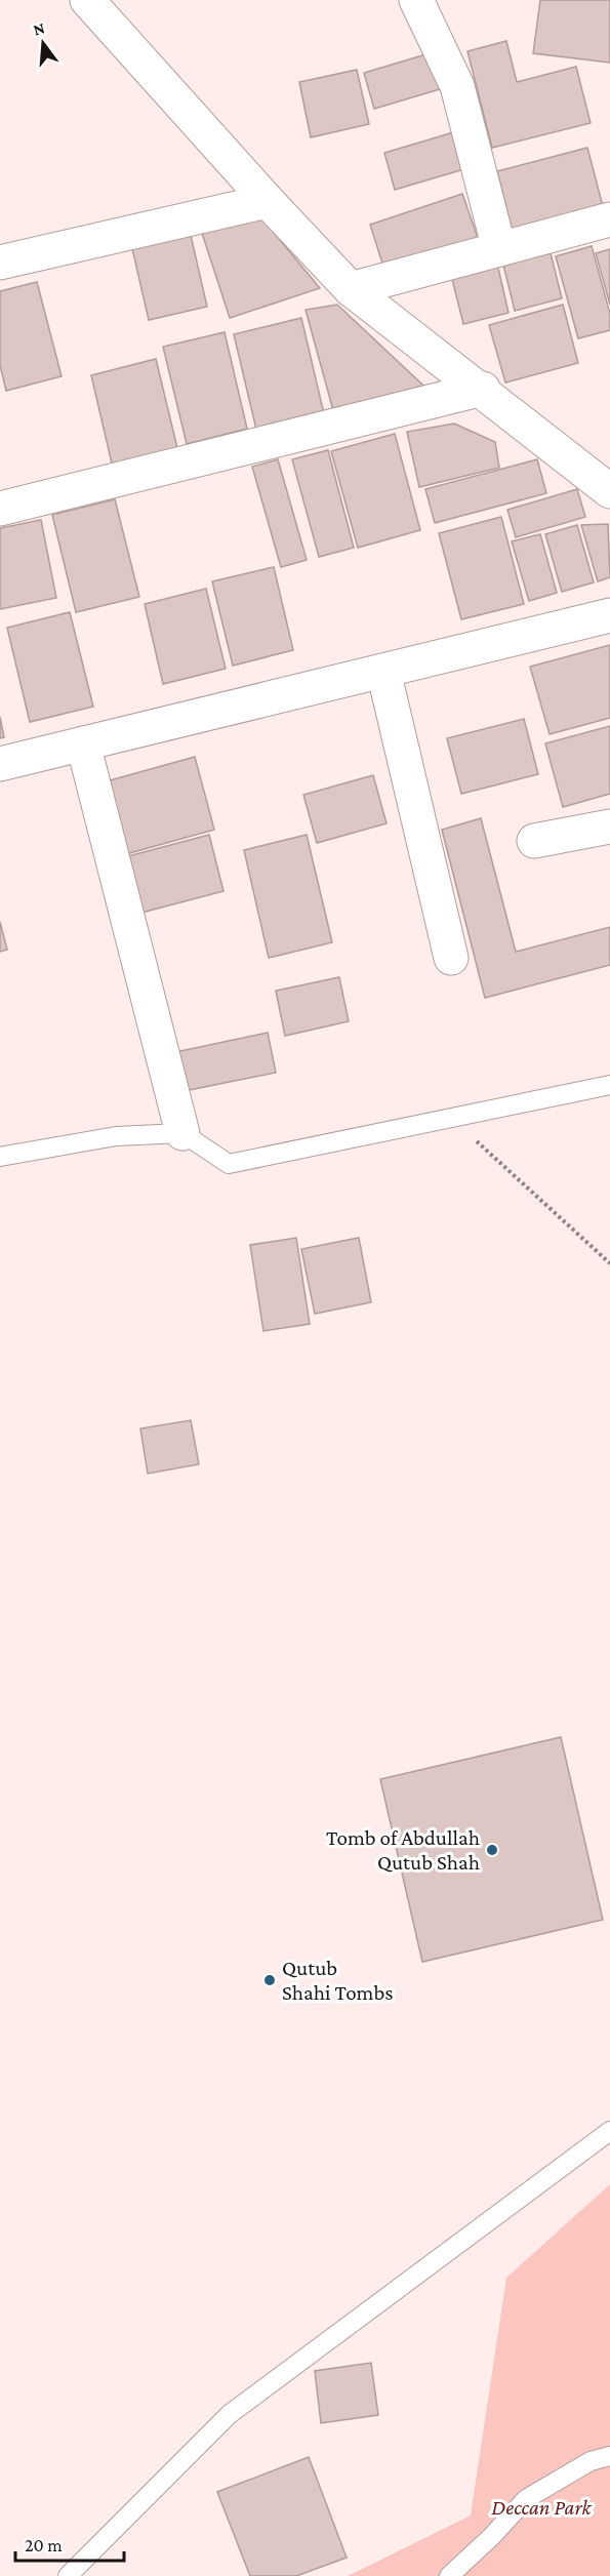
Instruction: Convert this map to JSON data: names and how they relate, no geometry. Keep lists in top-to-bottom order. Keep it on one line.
{"parks":["Deccan Park"],"places":["Tomb of Abdullah Qutub Shah","Qutub Shahi Tombs"],"scale_bar":"20 m","north":"top"}
